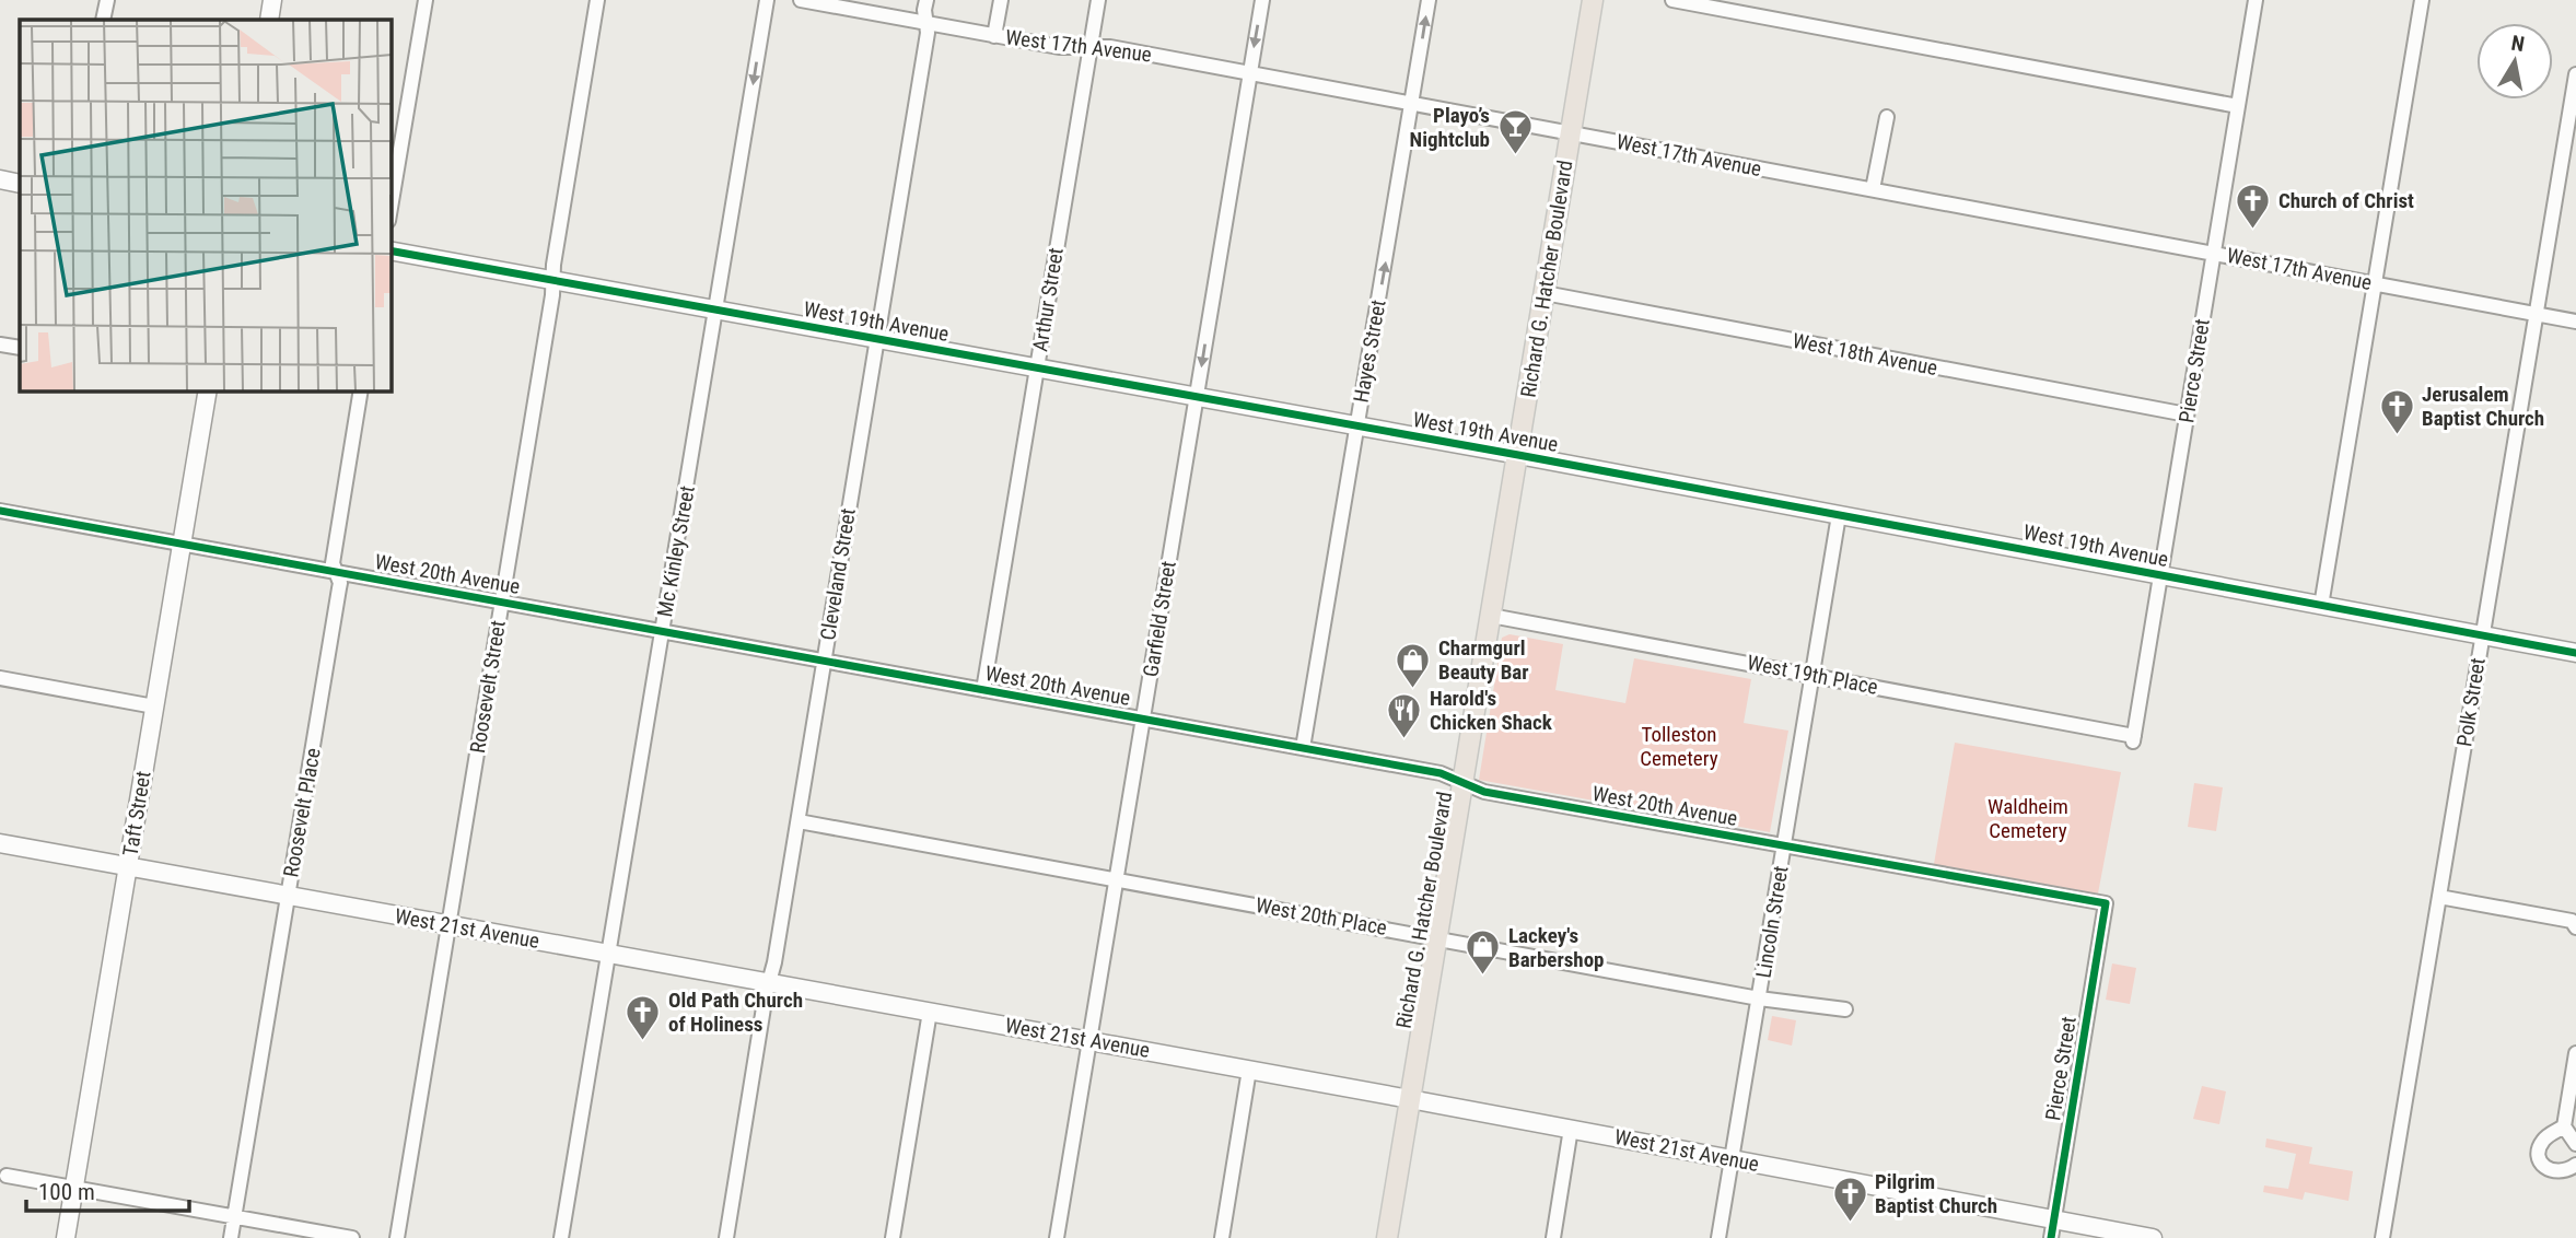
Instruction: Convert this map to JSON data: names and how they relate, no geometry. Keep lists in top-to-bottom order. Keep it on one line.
{"streets":{"main road":["Richard G. Hatcher Boulevard"],"street":["West 17th Avenue","Arthur Street","West 19th Avenue","Hayes Street","West 18th Avenue","Pierce Street","Mc Kinley Street","West 20th Avenue","Cleveland Street","Garfield Street","West 19th Place","Roosevelt Street","Polk Street","Roosevelt Place","Taft Street","West 20th Place","Lincoln Street","West 21st Avenue"]},"crossings":[["West 17th Avenue","Richard G. Hatcher Boulevard"],["West 17th Avenue","Arthur Street"],["West 17th Avenue","Hayes Street"],["West 17th Avenue","Pierce Street"],["West 17th Avenue","Cleveland Street"],["West 17th Avenue","Garfield Street"],["West 17th Avenue","Polk Street"],["Richard G. Hatcher Boulevard","West 19th Avenue"],["Richard G. Hatcher Boulevard","West 18th Avenue"],["Richard G. Hatcher Boulevard","West 20th Avenue"],["Richard G. Hatcher Boulevard","West 19th Place"],["Richard G. Hatcher Boulevard","West 20th Place"],["Richard G. Hatcher Boulevard","West 21st Avenue"],["Arthur Street","West 19th Avenue"],["Arthur Street","West 20th Avenue"],["West 19th Avenue","Hayes Street"],["West 19th Avenue","Pierce Street"],["West 19th Avenue","Mc Kinley Street"],["West 19th Avenue","Cleveland Street"],["West 19th Avenue","Garfield Street"],["West 19th Avenue","Roosevelt Street"],["West 19th Avenue","Polk Street"],["West 19th Avenue","Lincoln Street"],["Hayes Street","West 20th Avenue"],["West 18th Avenue","Pierce Street"],["Pierce Street","West 20th Avenue"],["Pierce Street","West 19th Place"],["Pierce Street","West 21st Avenue"],["Mc Kinley Street","West 20th Avenue"],["Mc Kinley Street","West 21st Avenue"],["West 20th Avenue","Cleveland Street"],["West 20th Avenue","Garfield Street"],["West 20th Avenue","Roosevelt Street"],["West 20th Avenue","Roosevelt Place"],["West 20th Avenue","Taft Street"],["West 20th Avenue","Lincoln Street"],["Cleveland Street","West 20th Place"],["Cleveland Street","West 21st Avenue"],["Garfield Street","West 20th Place"],["Garfield Street","West 21st Avenue"],["West 19th Place","Lincoln Street"],["Roosevelt Street","West 21st Avenue"],["Roosevelt Place","West 21st Avenue"],["Taft Street","West 21st Avenue"],["West 20th Place","Lincoln Street"],["Lincoln Street","West 21st Avenue"]],"one_way":["Hayes Street"],"parks":["Tolleston Cemetery","Waldheim Cemetery"],"places":{"bar":["Playo’s Nightclub"],"church":["Church of Christ","Jerusalem Baptist Church","Old Path Church of Holiness","Pilgrim Baptist Church"],"shop":["Charmgurl Beauty Bar","Lackey's Barbershop"],"restaurant":["Harold's Chicken Shack"]},"scale_bar":"100 m","north":"top"}
